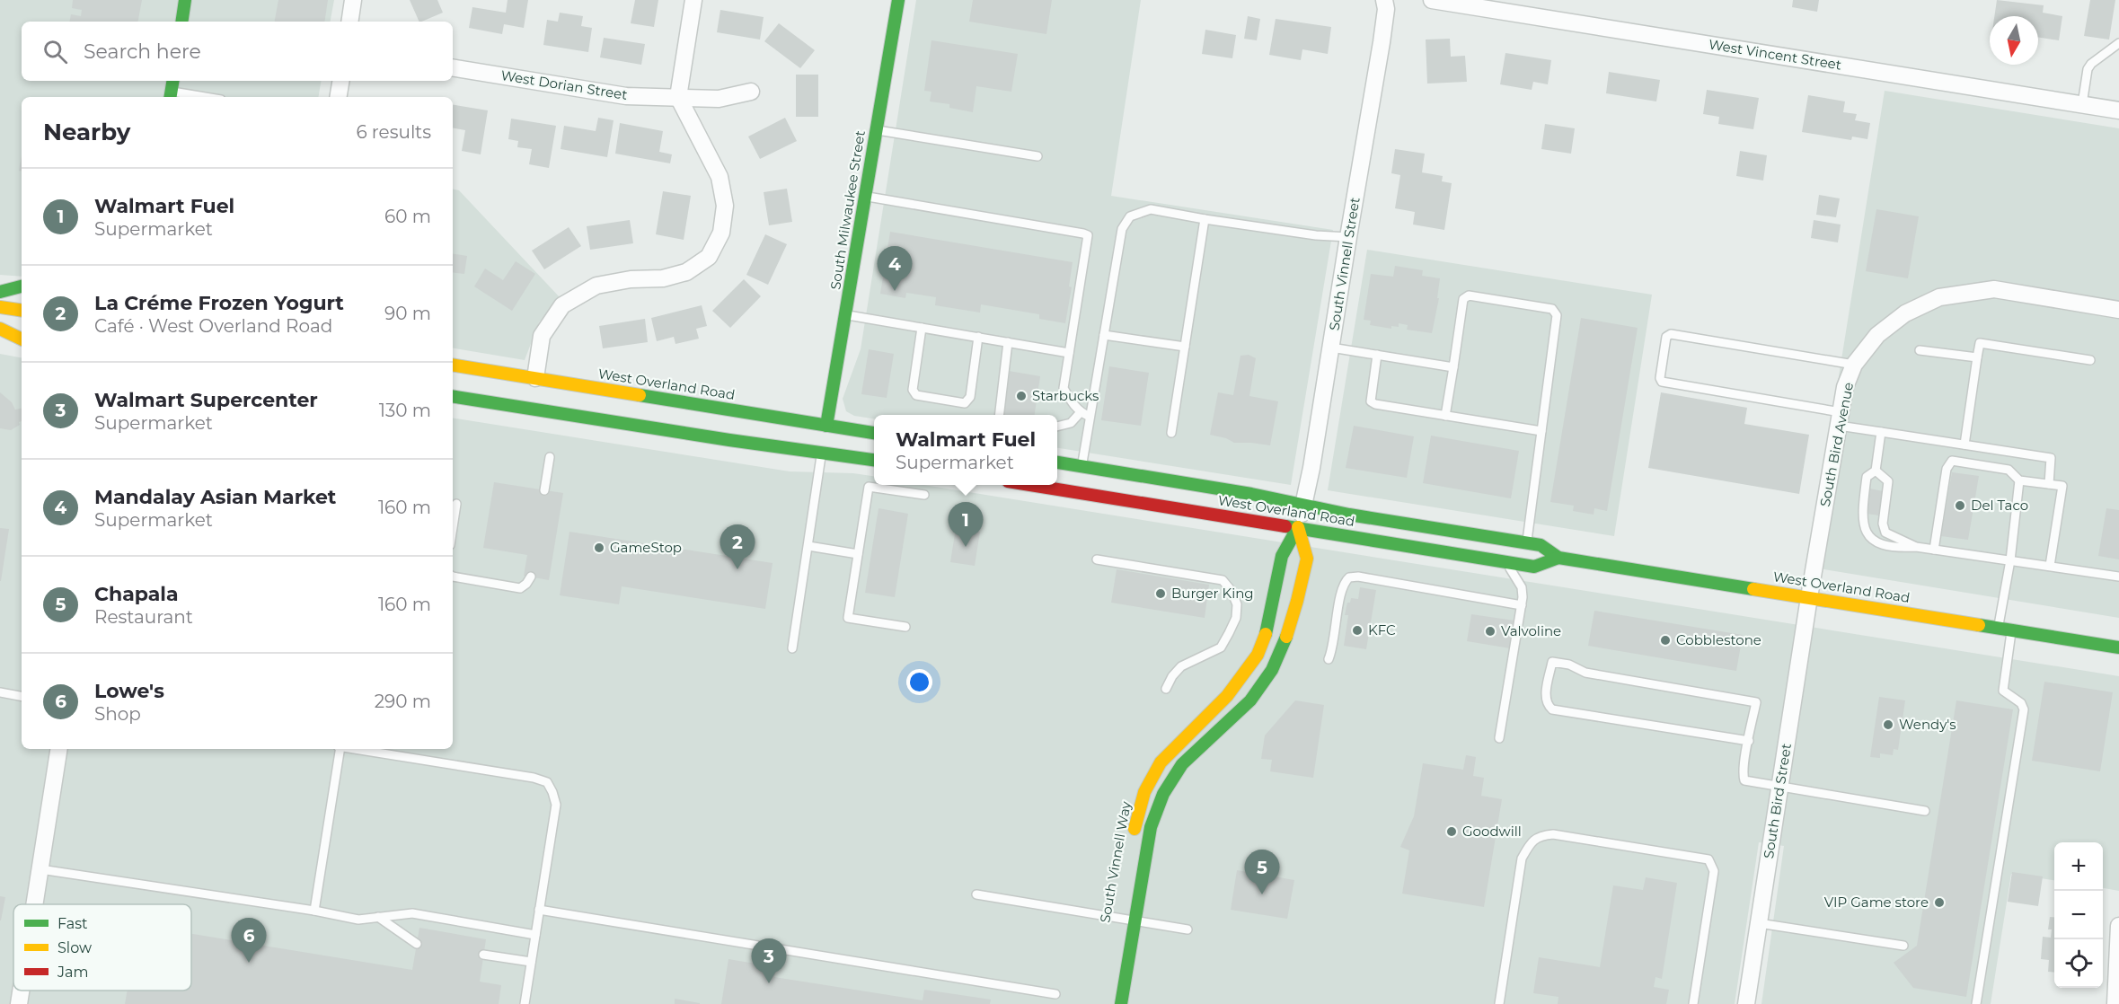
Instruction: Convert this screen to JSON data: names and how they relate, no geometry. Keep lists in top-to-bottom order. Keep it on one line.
{"streets":{"main road":["South Milwaukee Street","West Overland Road","South Vinnell Way"],"street":["West Vincent Street","West Dorian Street","South Vinnell Street","South Bird Avenue","South Bird Street"]},"crossings":[["South Milwaukee Street","West Overland Road"],["South Vinnell Street","West Overland Road"],["South Vinnell Street","South Vinnell Way"],["West Overland Road","South Bird Avenue"],["West Overland Road","South Bird Street"],["West Overland Road","South Vinnell Way"],["South Bird Avenue","South Bird Street"]],"places":["Starbucks","Del Taco","GameStop","Burger King","KFC","Valvoline","Cobblestone","Wendy's","Goodwill","VIP Game store"],"legend":["Fast","Slow","Jam"],"north":"bottom","page":{"search":"Search here","heading":["Nearby","6 results"],"list":[{"mark":"1","name":"Walmart Fuel","note":"Supermarket","value":"60 m"},{"mark":"2","name":"La Créme Frozen Yogurt","note":"Café · West Overland Road","value":"90 m"},{"mark":"3","name":"Walmart Supercenter","note":"Supermarket","value":"130 m"},{"mark":"4","name":"Mandalay Asian Market","note":"Supermarket","value":"160 m"},{"mark":"5","name":"Chapala","note":"Restaurant","value":"160 m"},{"mark":"6","name":"Lowe's","note":"Shop","value":"290 m"}],"pins":["4","1","2","5","6","3"],"popup":["Walmart Fuel","Supermarket"],"map_buttons":["+","−"]}}
